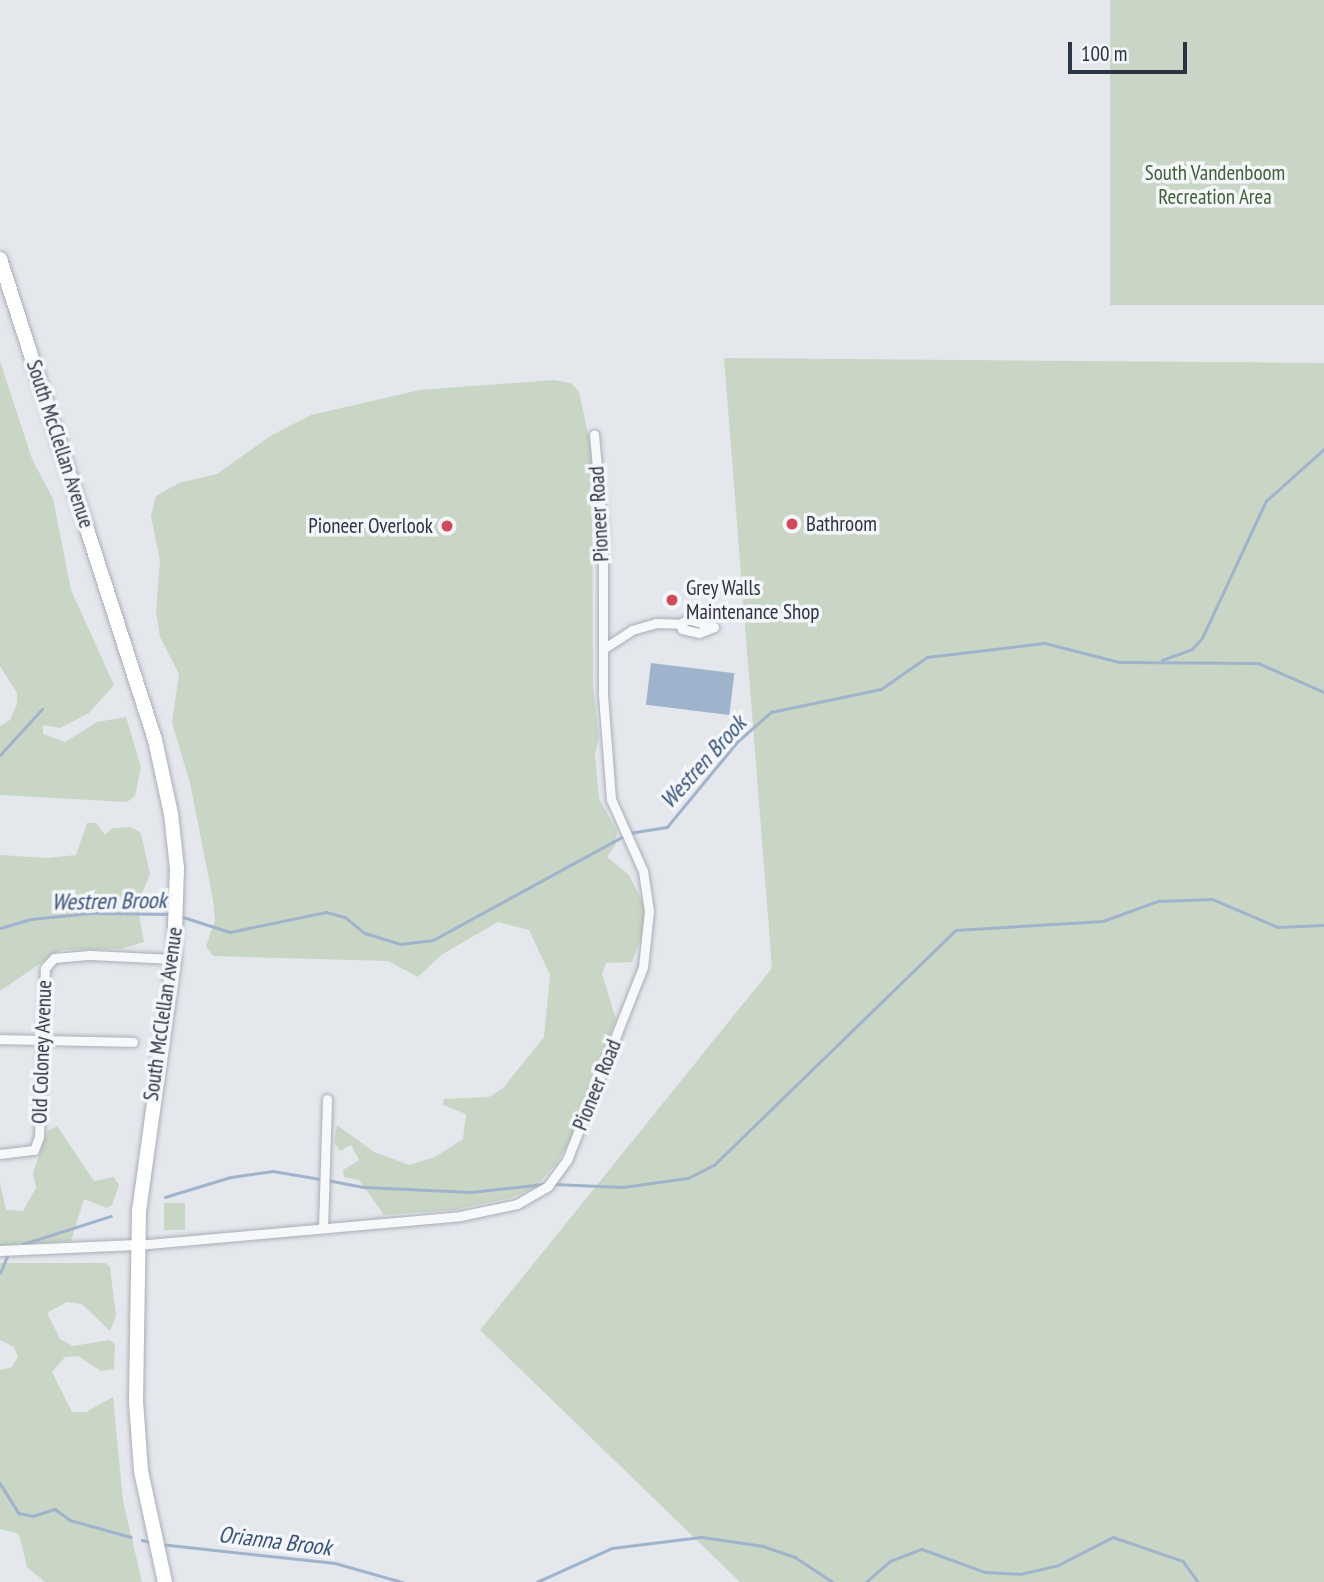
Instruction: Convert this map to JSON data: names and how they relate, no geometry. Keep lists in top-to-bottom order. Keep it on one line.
{"streets":{"main road":["South McClellan Avenue"],"street":["Pioneer Road","Old Coloney Avenue"]},"crossings":[["South McClellan Avenue","Pioneer Road"],["South McClellan Avenue","Old Coloney Avenue"]],"water":["Westren Brook","Orianna Brook"],"parks":["South Vandenboom Recreation Area"],"places":["Bathroom","Pioneer Overlook","Grey Walls Maintenance Shop"],"scale_bar":"100 m"}
